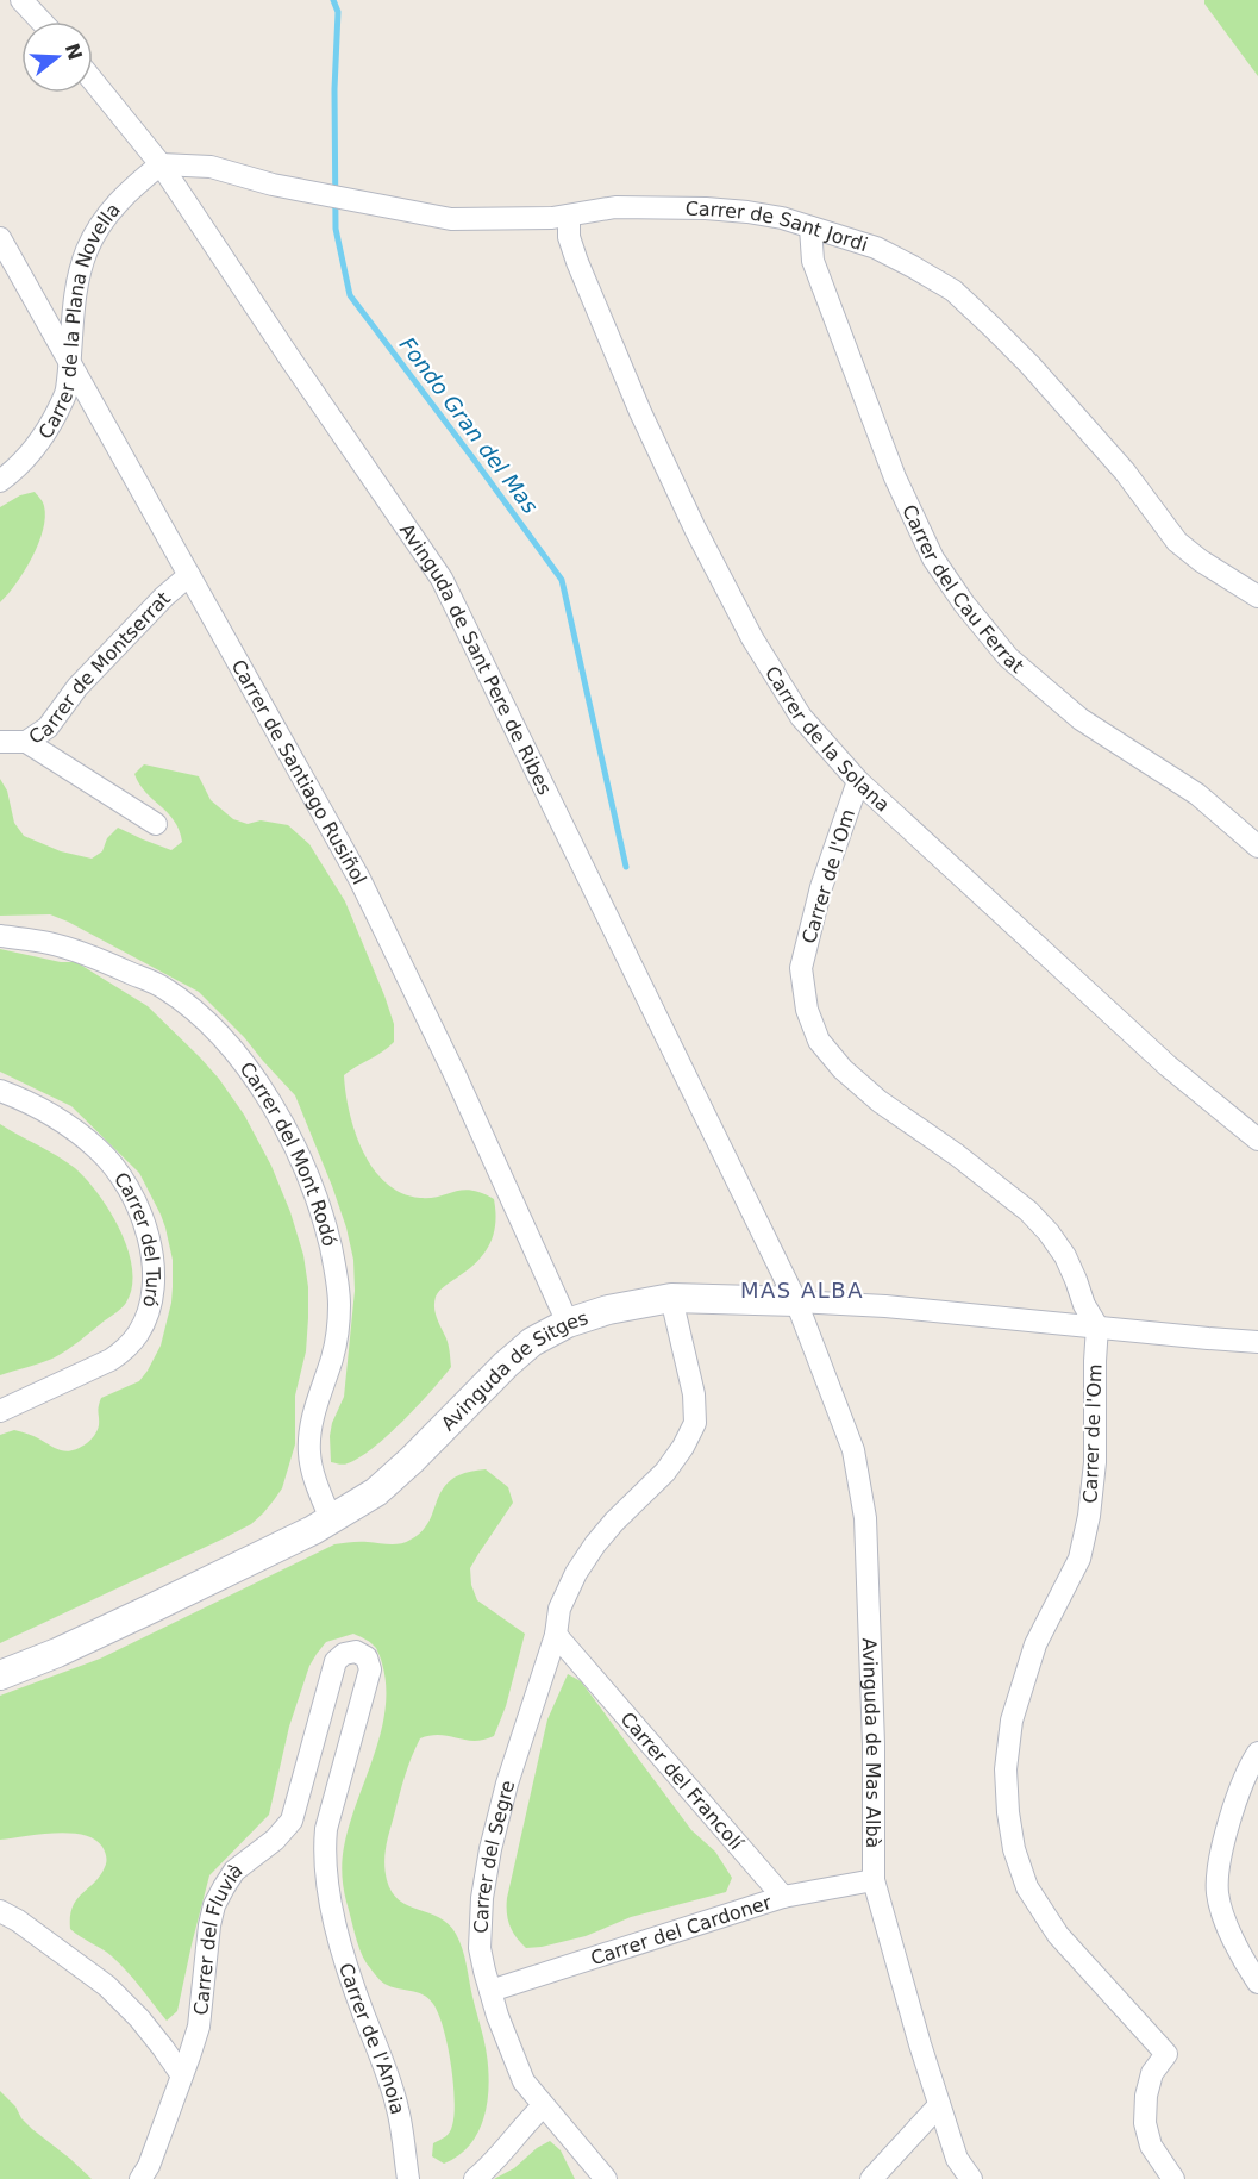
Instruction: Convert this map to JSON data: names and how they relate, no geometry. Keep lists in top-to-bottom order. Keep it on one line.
{"streets":{"street":["Carrer de Sant Jordi","Carrer de la Plana Novella","Carrer del Cau Ferrat","Avinguda de Sant Pere de Ribes","Carrer de Montserrat","Carrer de la Solana","Carrer de Santiago Rusiñol","Carrer de l'Om","Carrer del Mont Rodó","Carrer del Turó","Avinguda de Sitges","Avinguda de Mas Albà","Carrer del Francolí","Carrer del Segre","Carrer del Cardoner","Carrer del Fluvià","Carrer de l'Anoia"]},"crossings":[["Carrer de Sant Jordi","Carrer de la Plana Novella"],["Carrer de Sant Jordi","Carrer del Cau Ferrat"],["Carrer de Sant Jordi","Avinguda de Sant Pere de Ribes"],["Carrer de Sant Jordi","Carrer de la Solana"],["Carrer de la Plana Novella","Avinguda de Sant Pere de Ribes"],["Carrer de la Plana Novella","Carrer de Santiago Rusiñol"],["Avinguda de Sant Pere de Ribes","Avinguda de Sitges"],["Avinguda de Sant Pere de Ribes","Avinguda de Mas Albà"],["Carrer de Montserrat","Carrer de Santiago Rusiñol"],["Carrer de la Solana","Carrer de l'Om"],["Carrer de Santiago Rusiñol","Avinguda de Sitges"],["Carrer de l'Om","Avinguda de Sitges"],["Carrer del Mont Rodó","Avinguda de Sitges"],["Avinguda de Sitges","Avinguda de Mas Albà"],["Avinguda de Sitges","Carrer del Segre"],["Avinguda de Mas Albà","Carrer del Cardoner"],["Carrer del Francolí","Carrer del Segre"],["Carrer del Francolí","Carrer del Cardoner"],["Carrer del Segre","Carrer del Cardoner"]],"districts":["MAS ALBA"],"water":["Fondo Gran del Mas"],"north":"right"}
